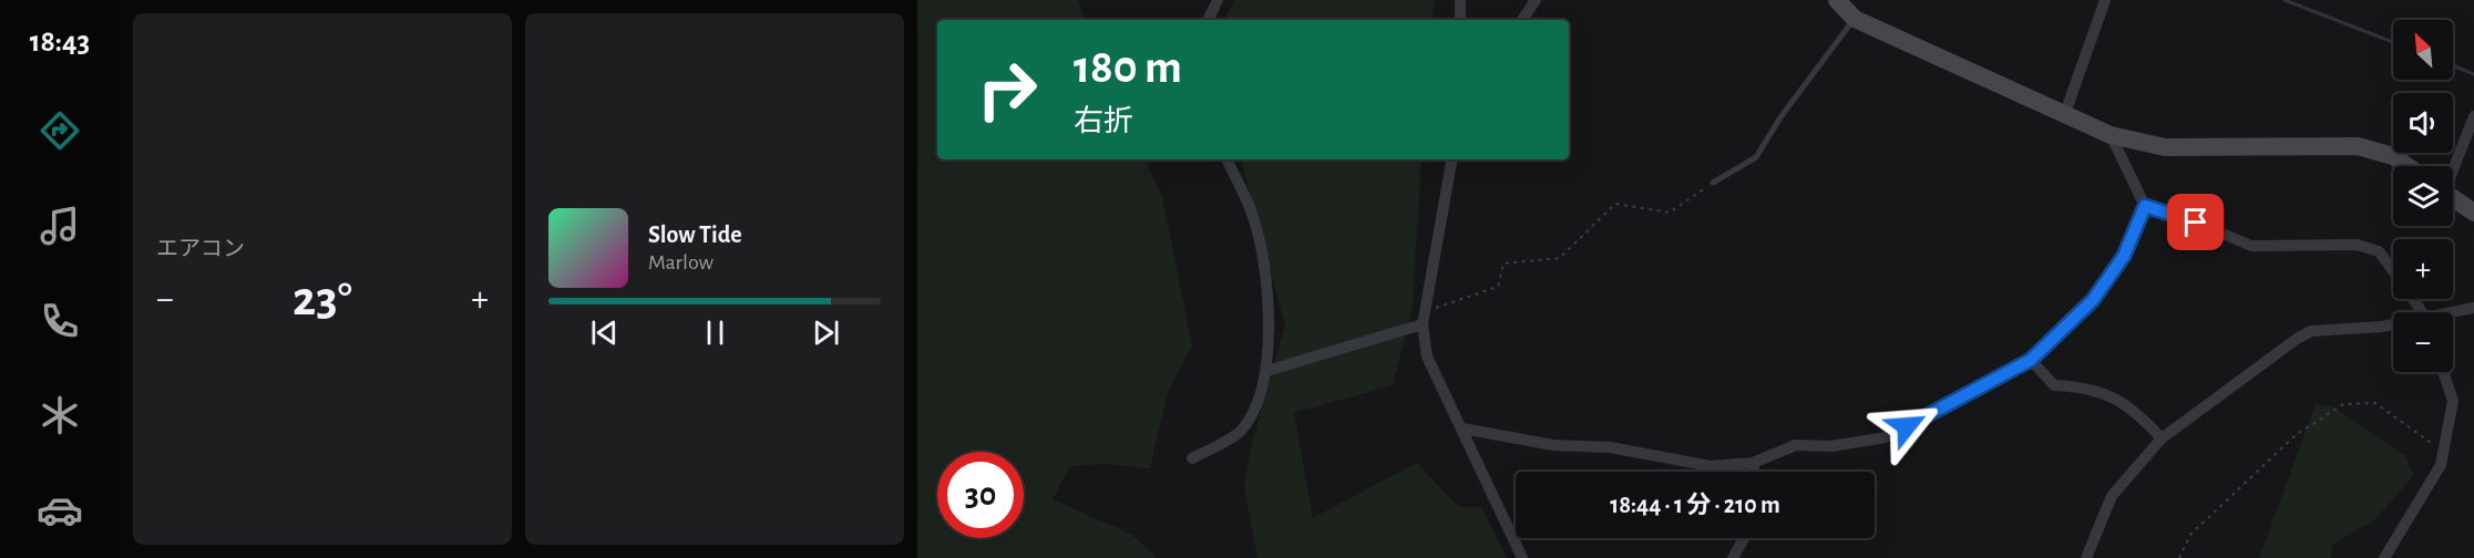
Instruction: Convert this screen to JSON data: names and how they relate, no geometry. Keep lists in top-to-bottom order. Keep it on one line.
{"north":"top left","page":{"tabs":"18:43","tile":"エアコン","map_buttons":["+","−"],"turn":["180 m","右折"],"song":["Slow Tide","Marlow"],"heat":["−","23°","+"],"limit":"30","trip":"18:44 · 1 分 · 210 m"}}
